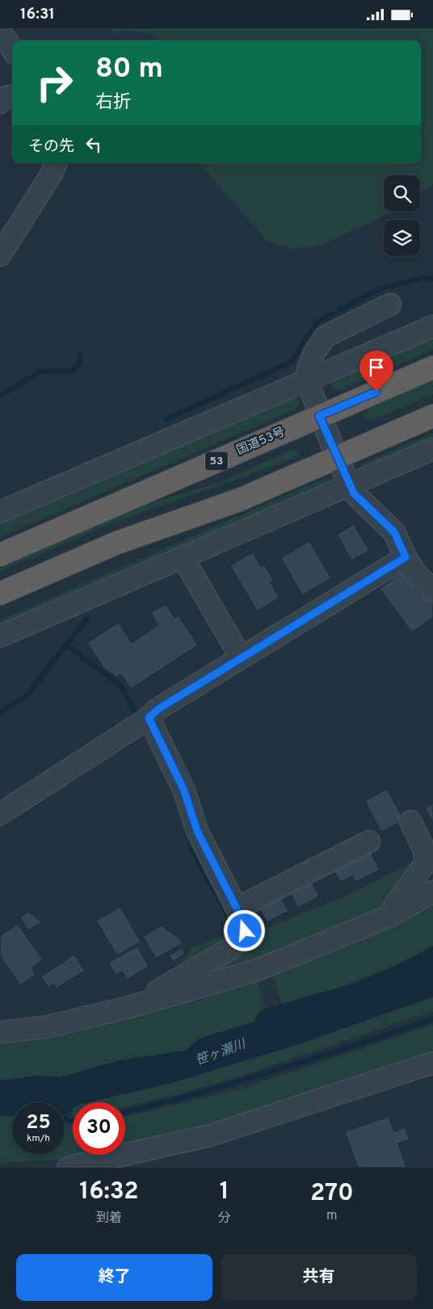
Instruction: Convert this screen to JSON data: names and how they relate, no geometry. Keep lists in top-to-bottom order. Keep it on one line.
{"streets":{"highway":["国道53号","53"]},"water":["笹ヶ瀬川"],"page":{"status":"16:31","turn":["80 m","右折"],"then":"その先","speed":"25 km/h","limit":"30","eta":["16:32","到着","1","分","270","m"],"buttons":["終了","共有"]}}
